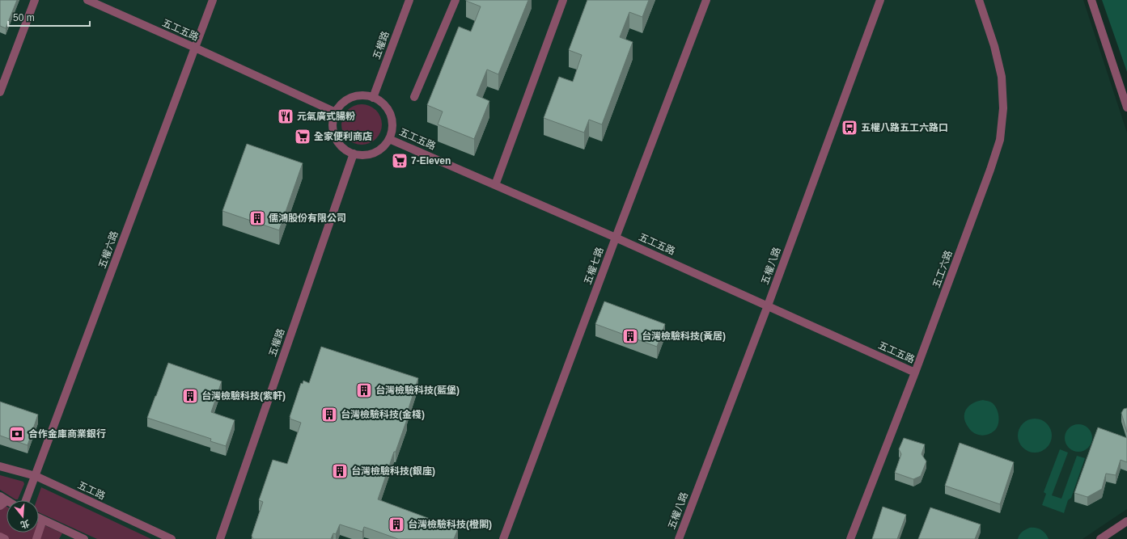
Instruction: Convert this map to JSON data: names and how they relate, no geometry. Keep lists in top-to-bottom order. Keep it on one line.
{"streets":{"street":["五工五路","五權路","五權六路","五權七路","五權八路","五工六路","五工路"]},"crossings":[["五工五路","五權路"],["五工五路","五權六路"],["五工五路","五權七路"],["五工五路","五權八路"],["五工五路","五工六路"],["五權六路","五工路"]],"places":{"restaurant":["元氣廣式腸粉"],"bus stop":["五權八路五工六路口"],"supermarket":["全家便利商店","7-Eleven"],"building":["儒鴻股份有限公司","台灣檢驗科技(黃居)","台灣檢驗科技(藍堡)","台灣檢驗科技(紫軒)","台灣檢驗科技(金棧)","台灣檢驗科技(銀座)","台灣檢驗科技(橙閣)"],"bank":["合作金庫商業銀行"]},"scale_bar":"50 m","north":"bottom"}
